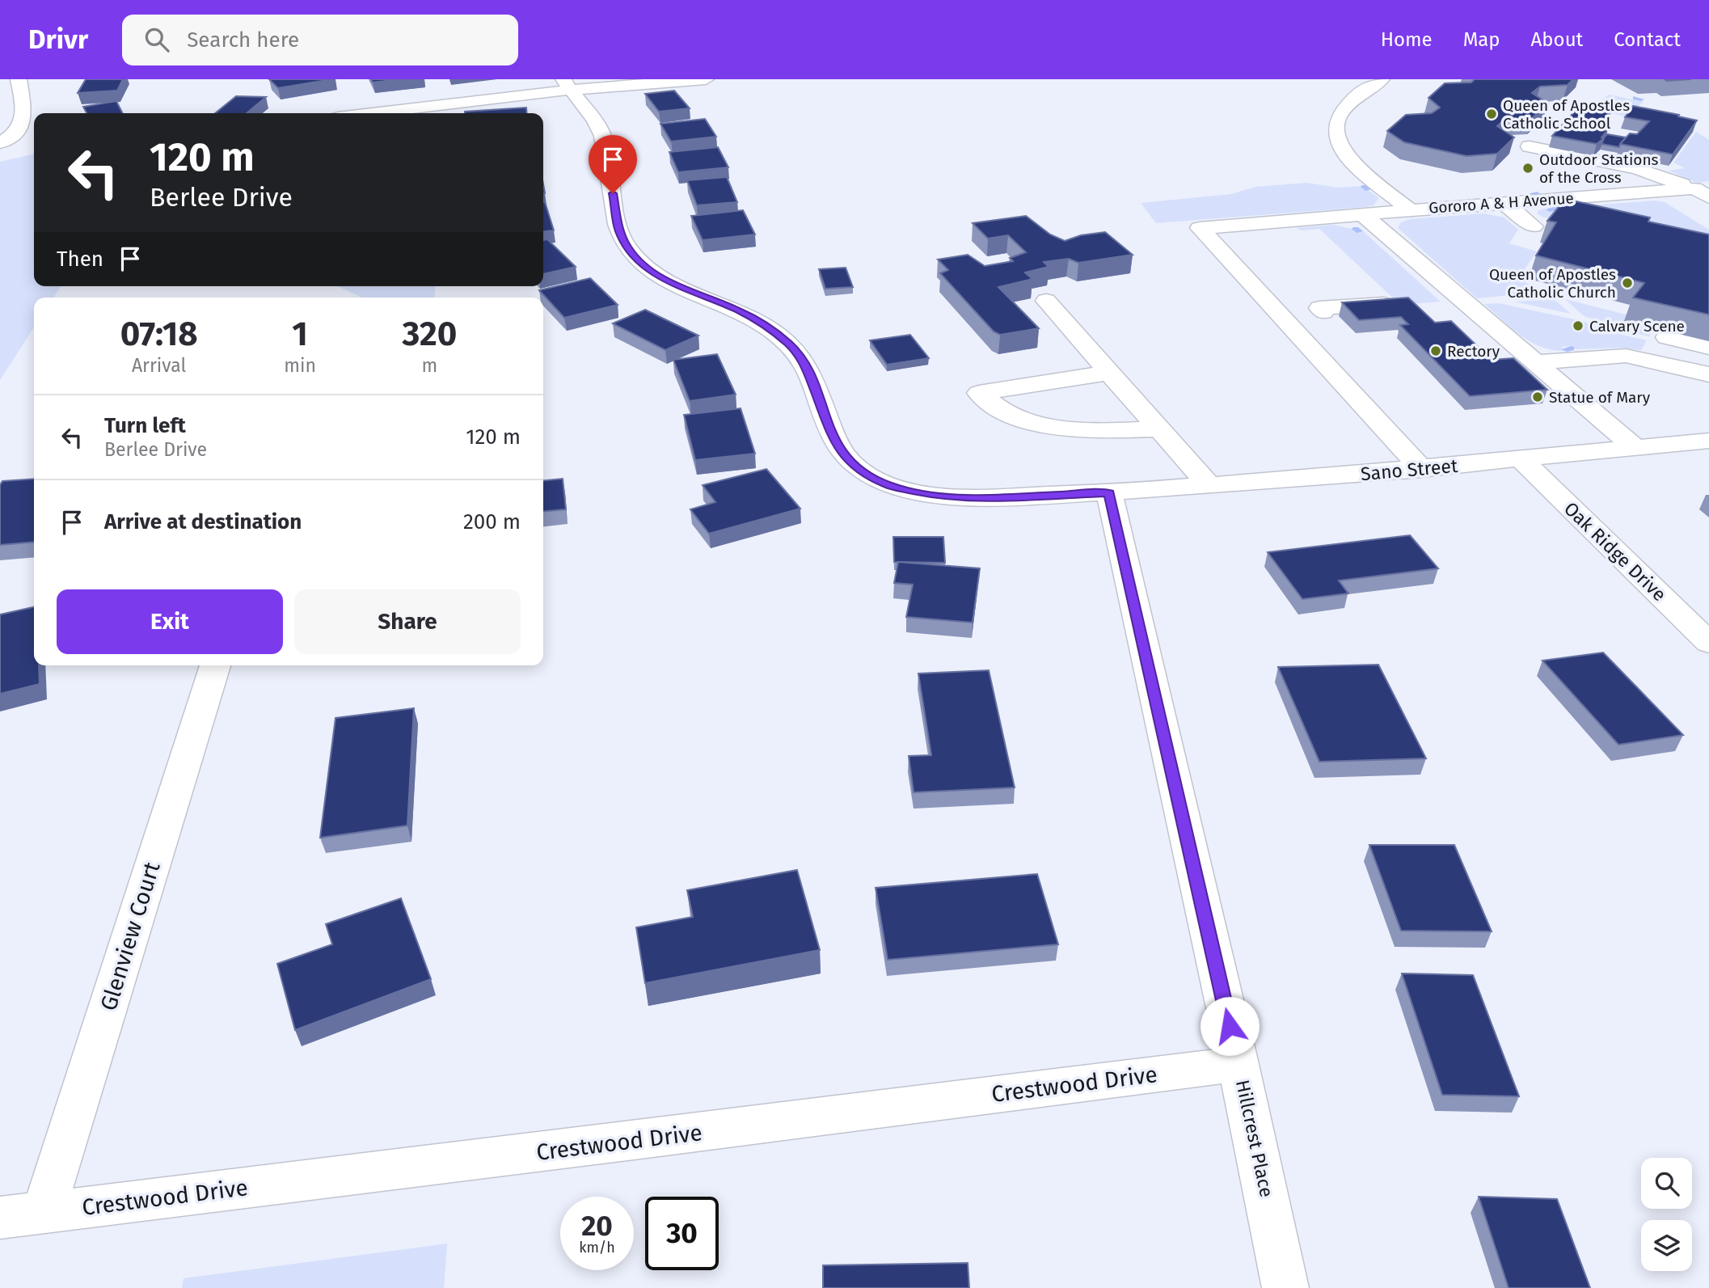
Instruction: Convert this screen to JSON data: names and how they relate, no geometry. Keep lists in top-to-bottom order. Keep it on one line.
{"streets":{"street":["Gororo A & H Avenue","Sano Street","Oak Ridge Drive","Glenview Court","Crestwood Drive","Hillcrest Place"]},"crossings":[["Gororo A & H Avenue","Sano Street"],["Sano Street","Oak Ridge Drive"],["Sano Street","Hillcrest Place"],["Glenview Court","Crestwood Drive"],["Crestwood Drive","Hillcrest Place"]],"places":["Queen of Apostles Catholic School","Outdoor Stations of the Cross","Queen of Apostles Catholic Church","Calvary Scene","Rectory","Statue of Mary"],"page":{"header":"Drivr","search":"Search here","nav":["Home","Map","About","Contact"],"turn":["120 m","Berlee Drive"],"then":"Then","eta":["07:18","Arrival","1","min","320","m"],"list":[{"name":"Turn left","note":"Berlee Drive","value":"120 m"},{"name":"Arrive at destination","value":"200 m"}],"buttons":["Exit","Share"],"speed":"20 km/h","limit":"30"}}
